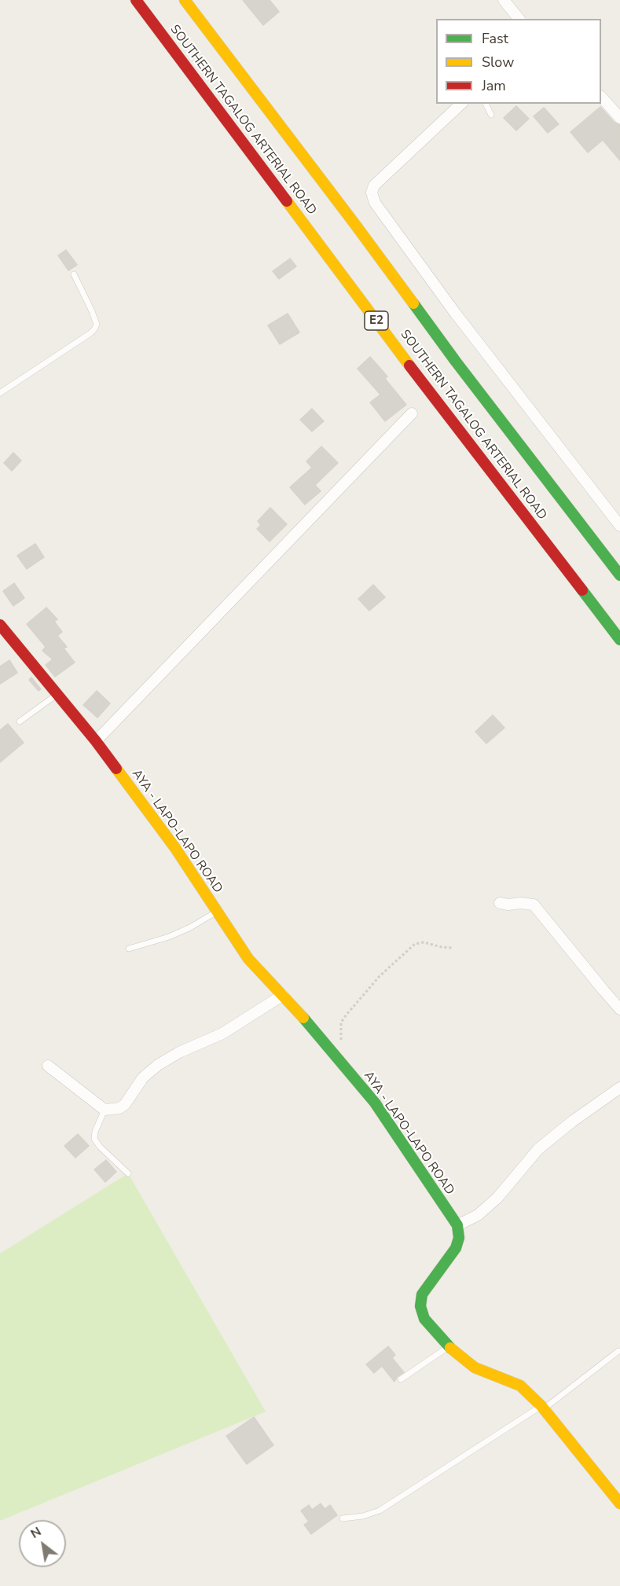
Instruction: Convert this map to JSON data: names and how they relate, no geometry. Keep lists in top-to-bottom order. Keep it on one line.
{"streets":{"main road":["SOUTHERN TAGALOG ARTERIAL ROAD","E2","AYA - LAPO-LAPO ROAD"]},"legend":["Fast","Slow","Jam"],"north":"top left"}
